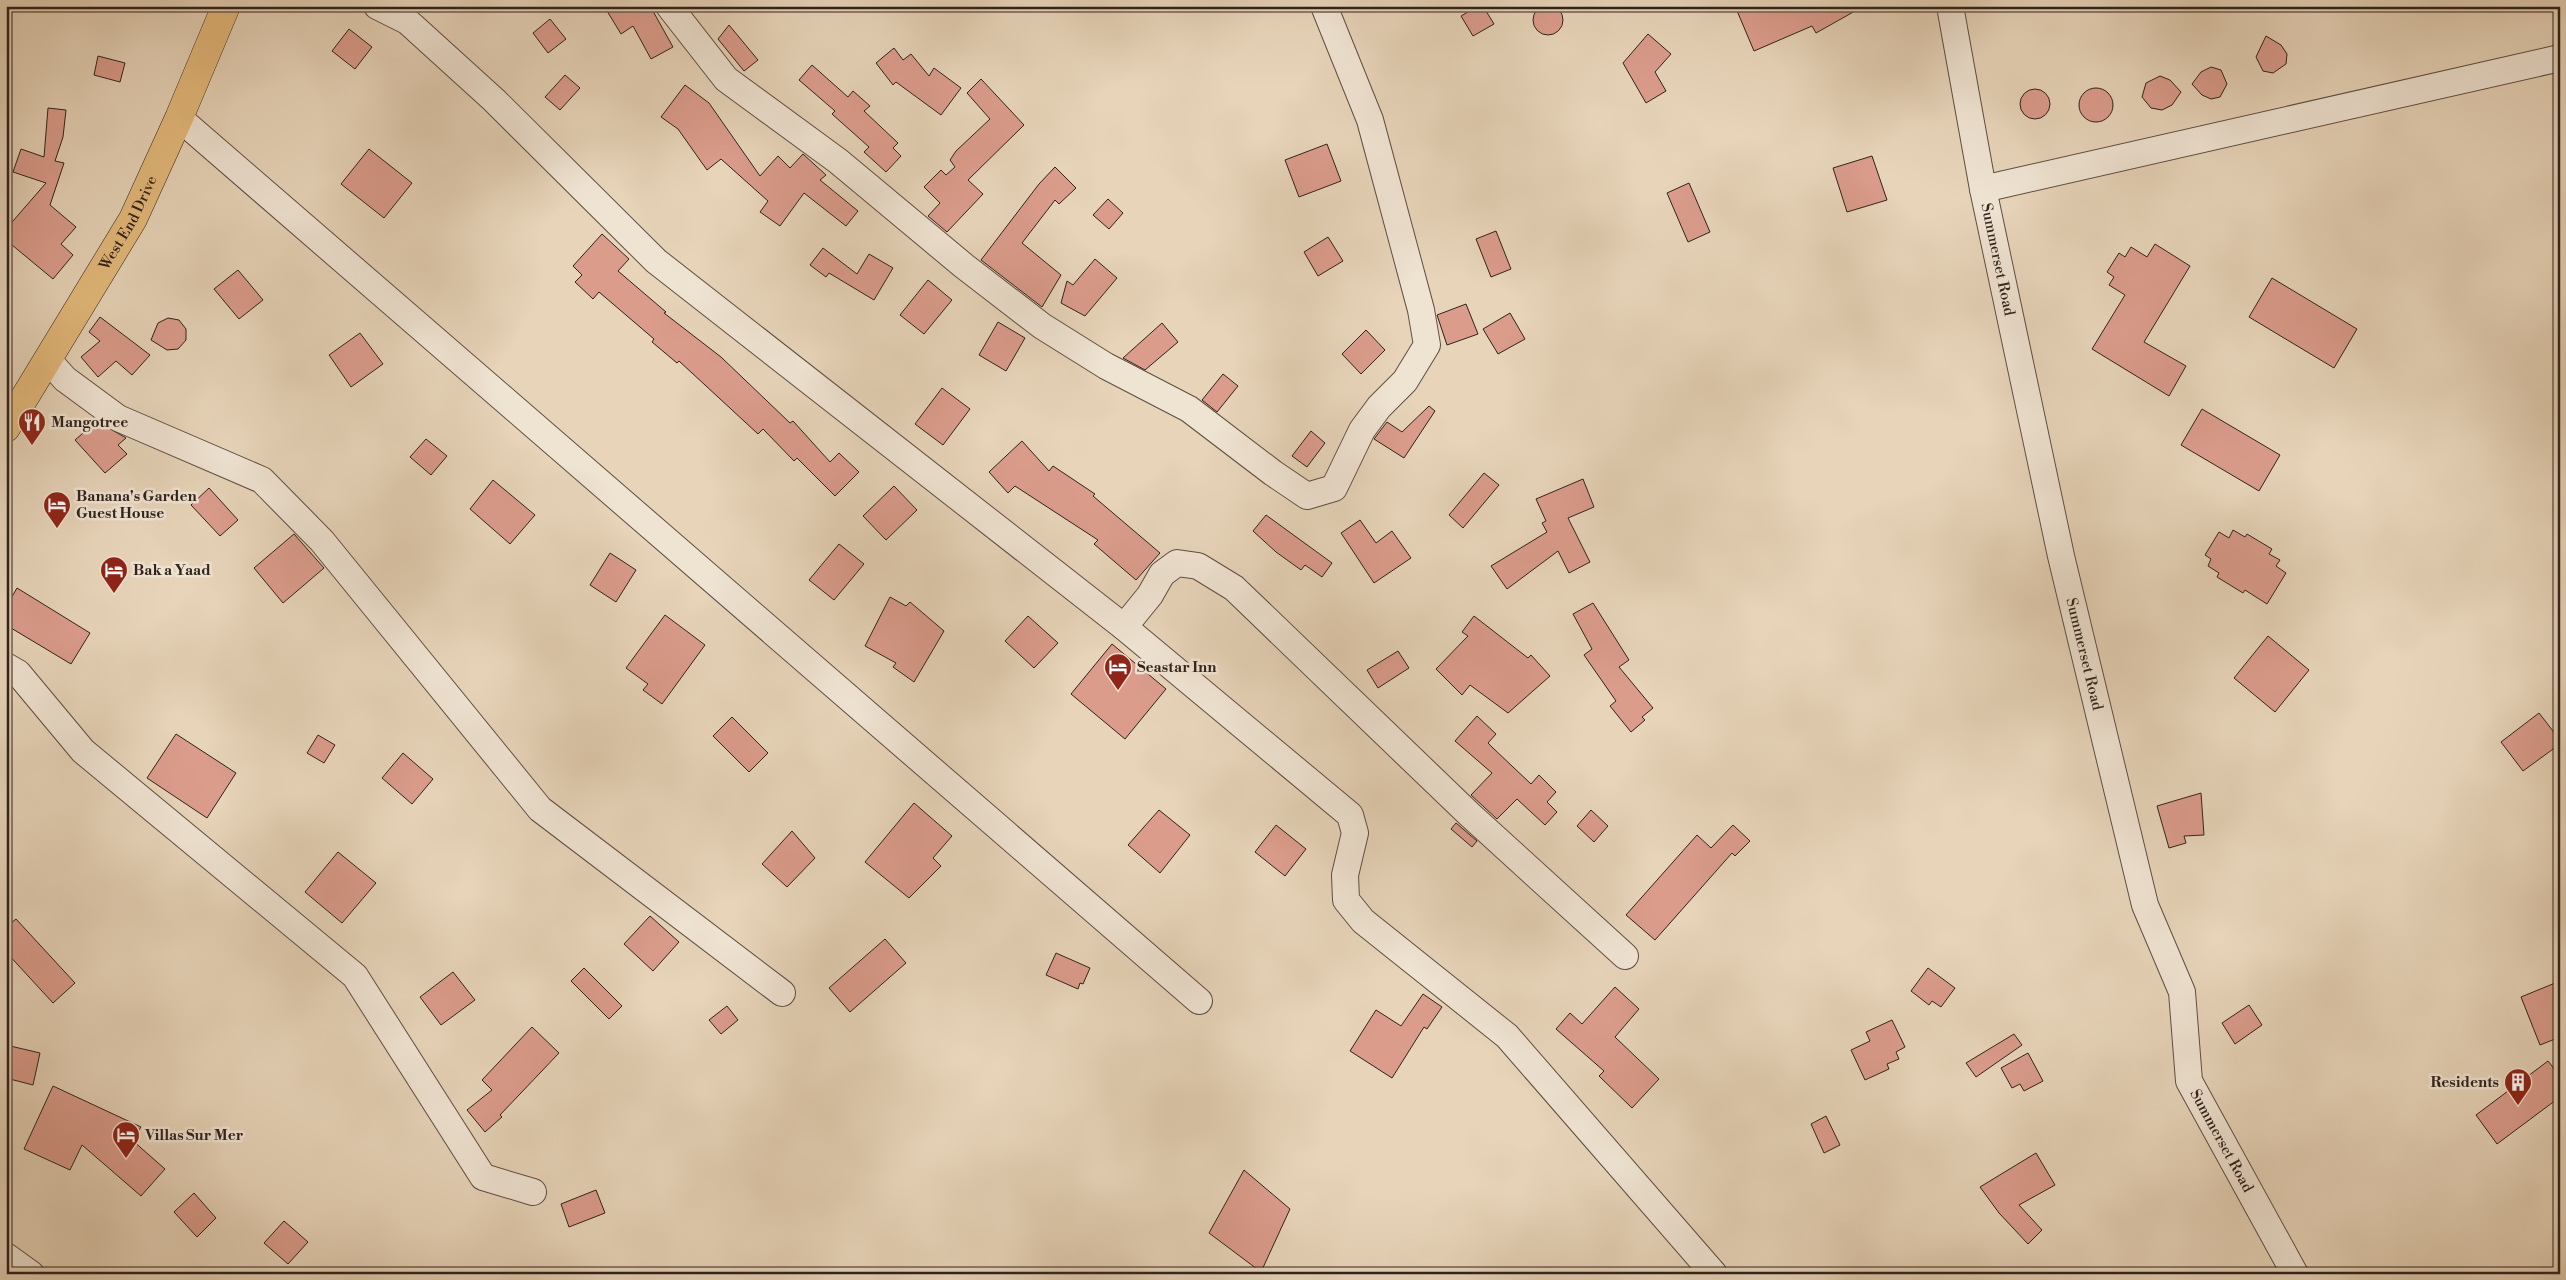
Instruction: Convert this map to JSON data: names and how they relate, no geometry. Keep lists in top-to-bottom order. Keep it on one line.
{"streets":{"main road":["West End Drive"],"street":["Summerset Road"]},"places":{"restaurant":["Mangotree"],"hotel":["Banana's Garden Guest House","Bak a Yaad","Seastar Inn","Villas Sur Mer"],"building":["Residents"]}}
